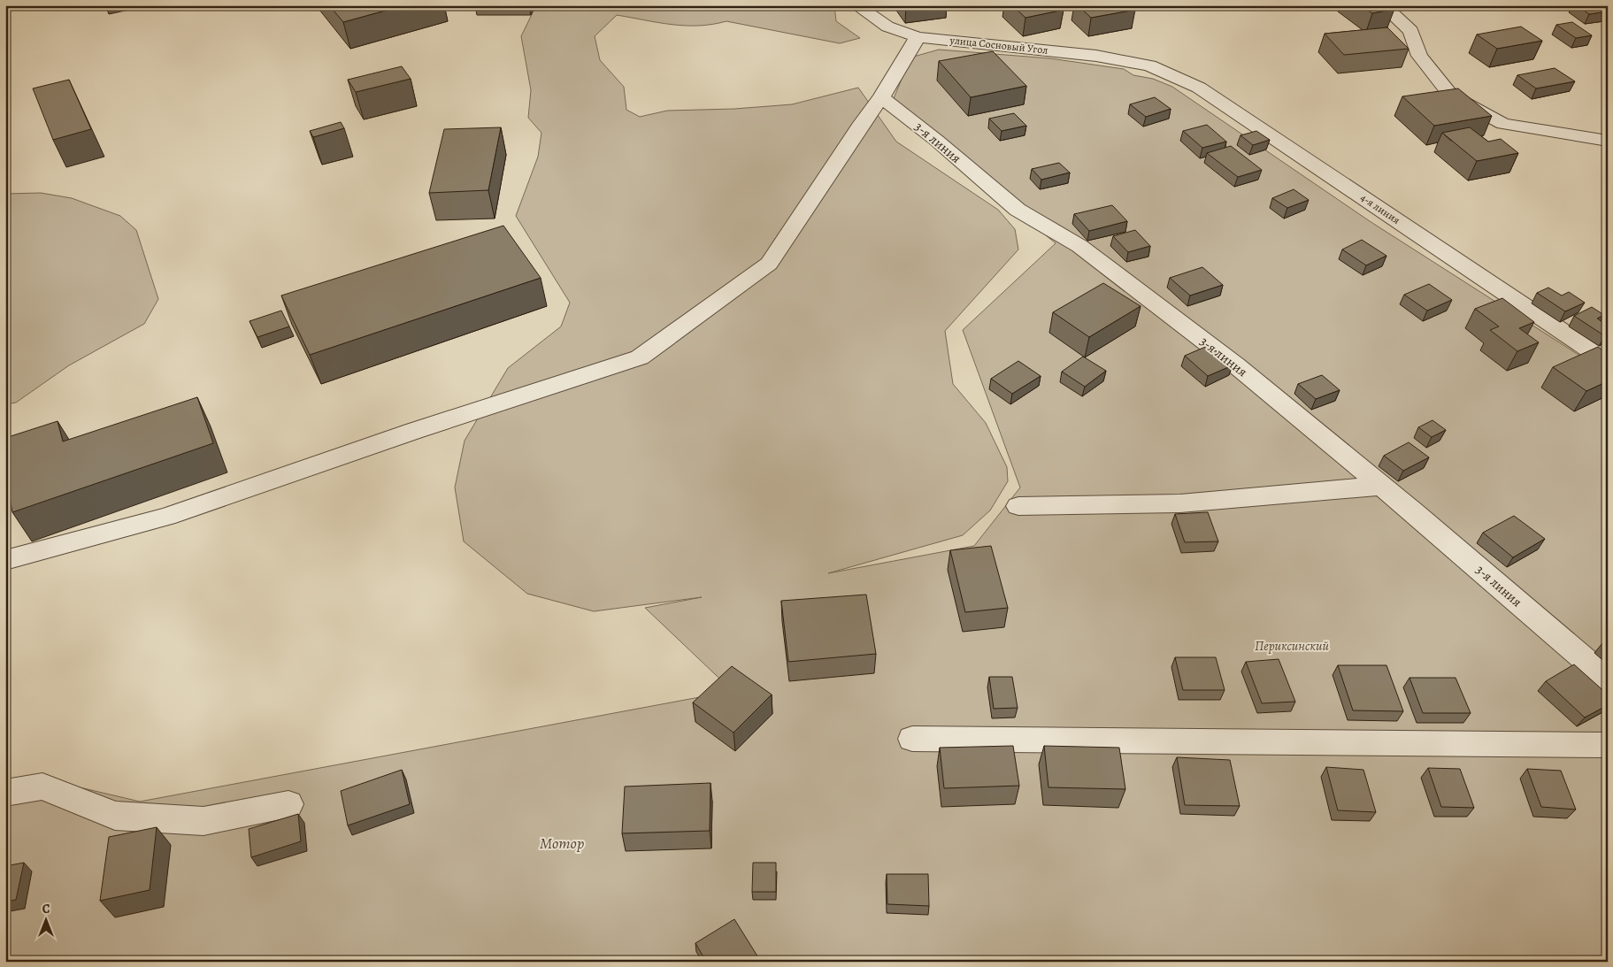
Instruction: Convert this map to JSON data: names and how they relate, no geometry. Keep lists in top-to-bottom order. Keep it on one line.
{"streets":{"street":["улица Сосновый Угол","3-я линия","4-я линия"]},"crossings":[["улица Сосновый Угол","4-я линия"]],"parks":["Периксинский","Мотор"],"north":"top"}
